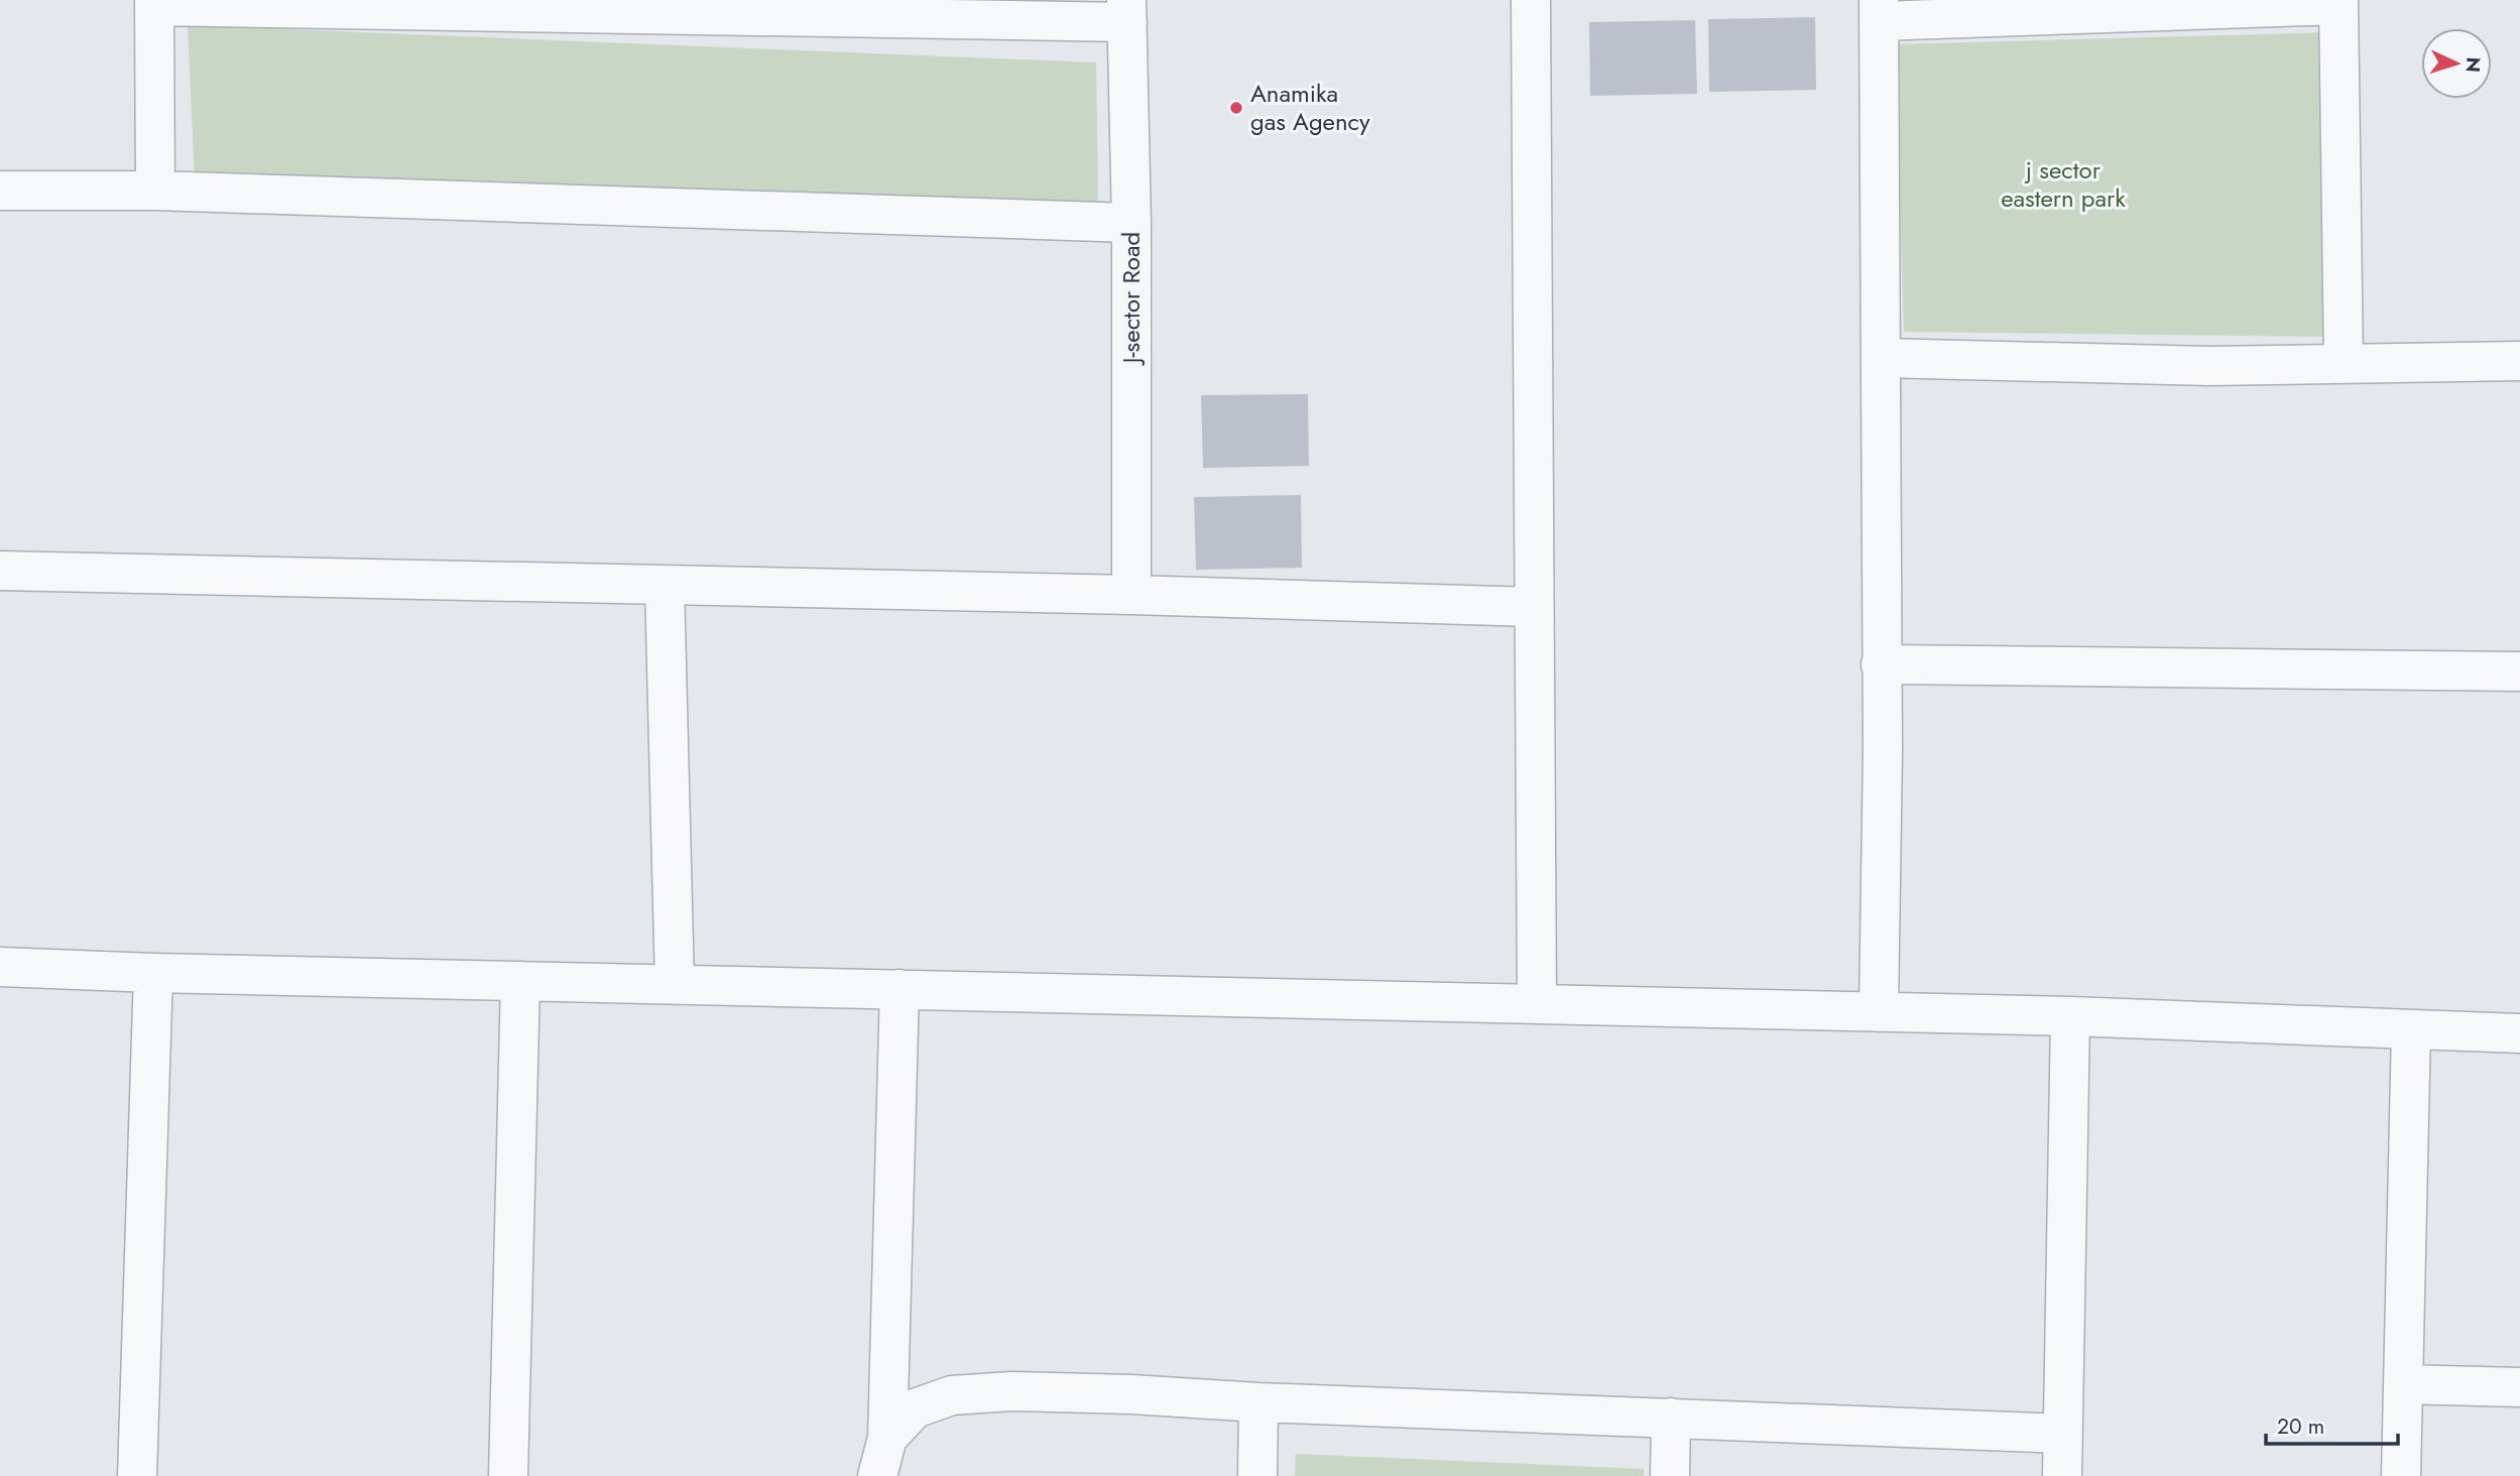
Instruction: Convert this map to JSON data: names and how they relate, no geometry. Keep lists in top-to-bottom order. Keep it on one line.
{"streets":{"street":["J-sector Road"]},"parks":["j sector eastern park"],"places":["Anamika gas Agency"],"scale_bar":"20 m","north":"right"}
